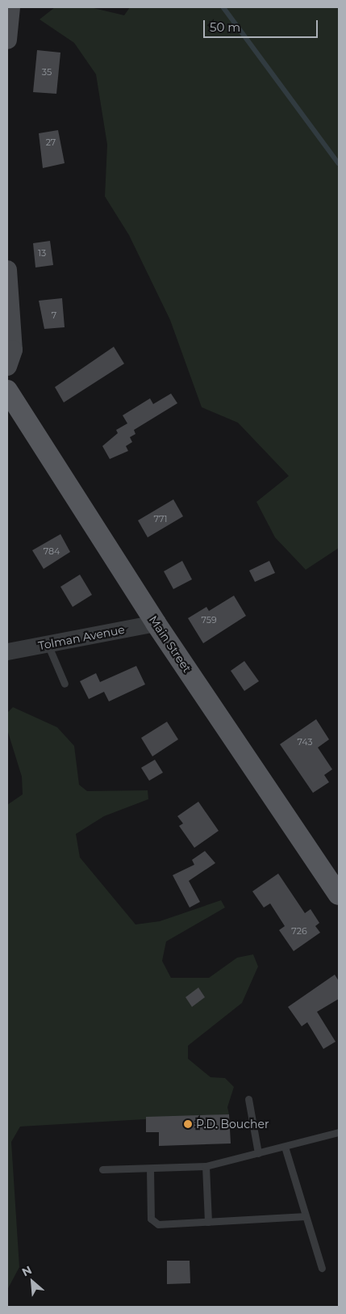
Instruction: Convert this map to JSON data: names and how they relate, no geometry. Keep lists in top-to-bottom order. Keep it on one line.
{"streets":{"main road":["Main Street"],"street":["Tolman Avenue"]},"crossings":[["Tolman Avenue","Main Street"]],"places":["P.D. Boucher"],"house_numbers":["35","27","13","7","771","784","759","743","726"],"scale_bar":"50 m","north":"top left"}
